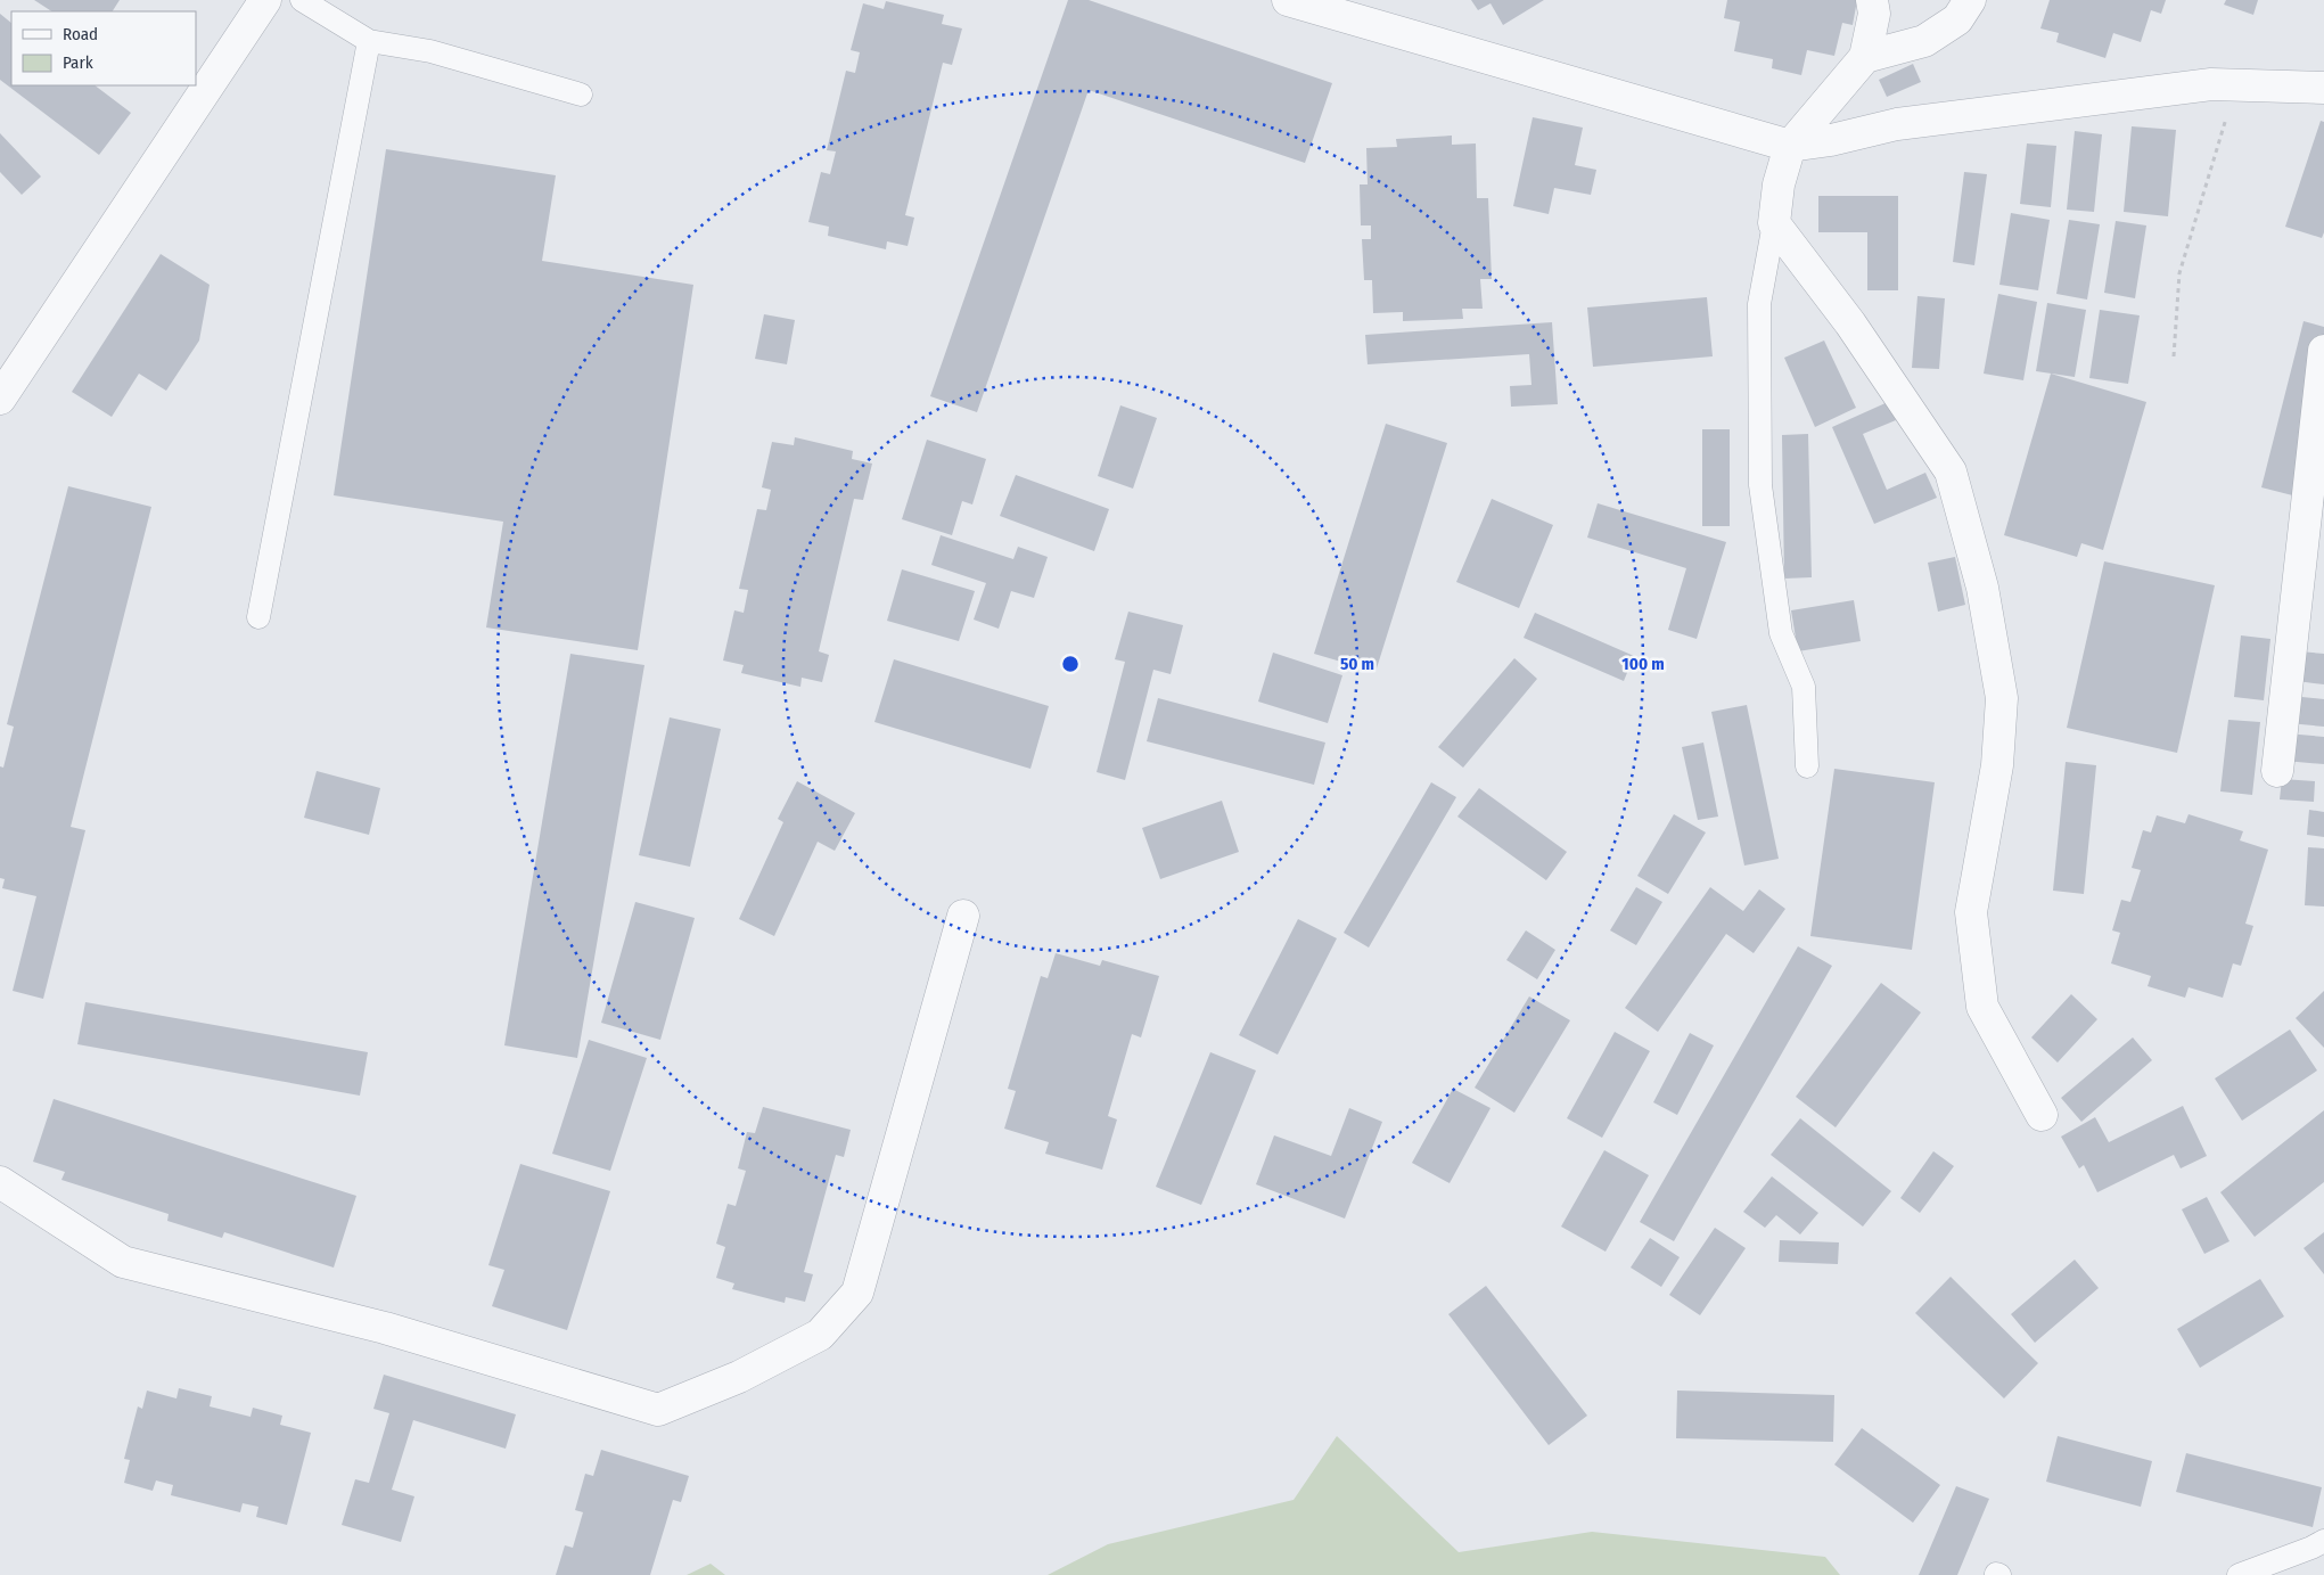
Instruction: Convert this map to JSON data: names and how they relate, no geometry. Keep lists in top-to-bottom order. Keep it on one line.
{"legend":["Road","Park"],"rings":["50 m","100 m"]}
